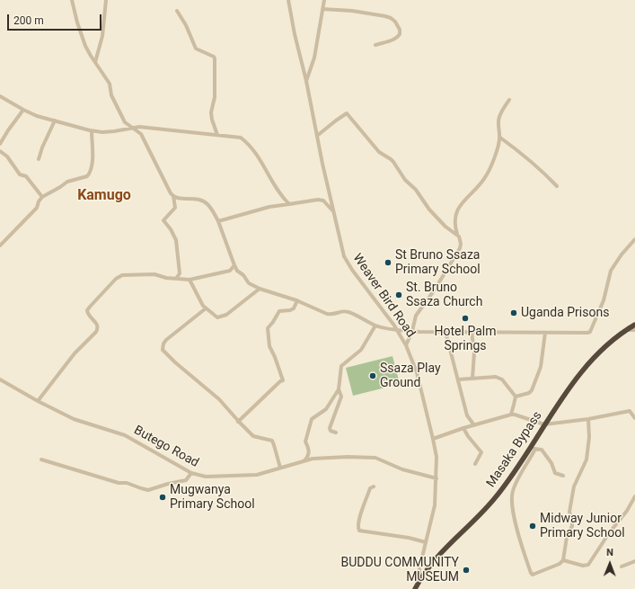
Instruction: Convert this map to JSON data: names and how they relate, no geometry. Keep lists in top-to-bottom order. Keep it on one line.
{"streets":{"highway":["Masaka Bypass"],"street":["Weaver Bird Road","Butego Road"]},"crossings":[["Weaver Bird Road","Butego Road"],["Weaver Bird Road","Masaka Bypass"]],"districts":["Kamugo"],"places":["St Bruno Ssaza Primary School","St. Bruno Ssaza Church","Uganda Prisons","Hotel Palm Springs","Ssaza Play Ground","Mugwanya Primary School","Midway Junior Primary School","BUDDU COMMUNITY MUSEUM"],"scale_bar":"200 m","north":"top"}
